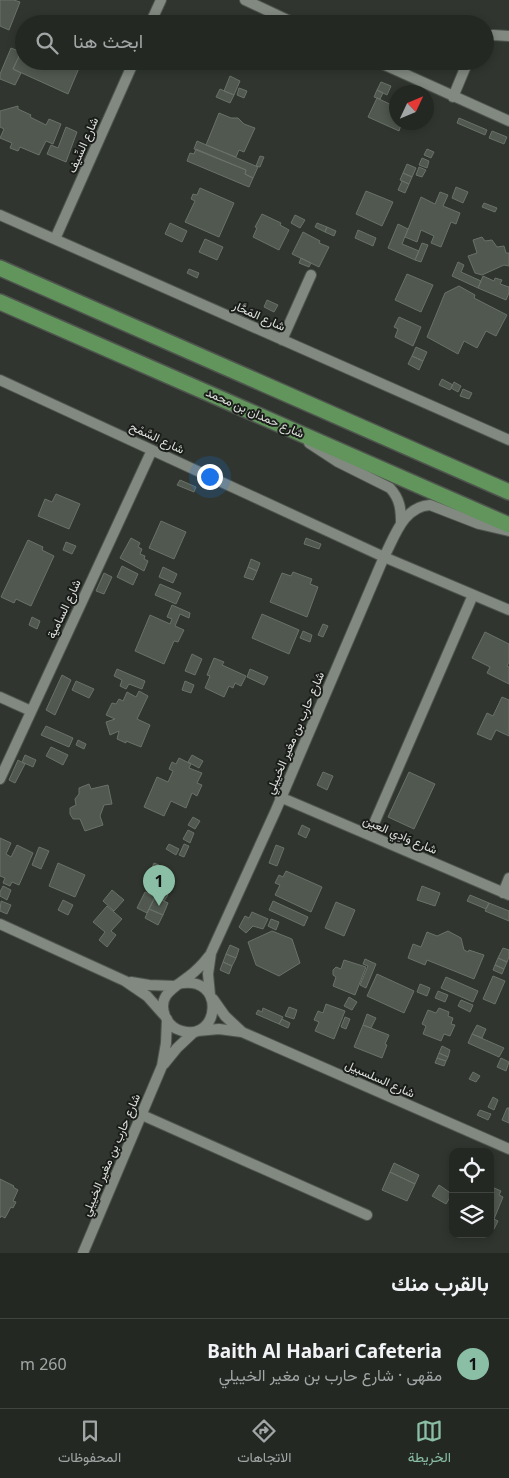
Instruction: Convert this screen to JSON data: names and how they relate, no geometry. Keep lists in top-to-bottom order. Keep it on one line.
{"streets":{"main road":["شارع حمدان بن محمد"],"street":["شارع السِّيف","شارع المَحَّار","شارع السَّمْح","شارع السامية","شارع حارب بن مغير الخييلي","شارع وَادِي العين","شارع السلسبيل"]},"crossings":[["شارع السِّيف","شارع المَحَّار"],["شارع السَّمْح","شارع السامية"],["شارع السَّمْح","شارع حارب بن مغير الخييلي"],["شارع حارب بن مغير الخييلي","شارع وَادِي العين"],["شارع حارب بن مغير الخييلي","شارع السلسبيل"]],"north":"top right","page":{"search":"ابحث هنا","pins":"1","heading":"بالقرب منك","list":[{"mark":"1","name":"Baith Al Habari Cafeteria","note":"مقهى · شارع حارب بن مغير الخييلي","value":"260 m"}],"nav":["الخريطة","الاتجاهات","المحفوظات"]}}
